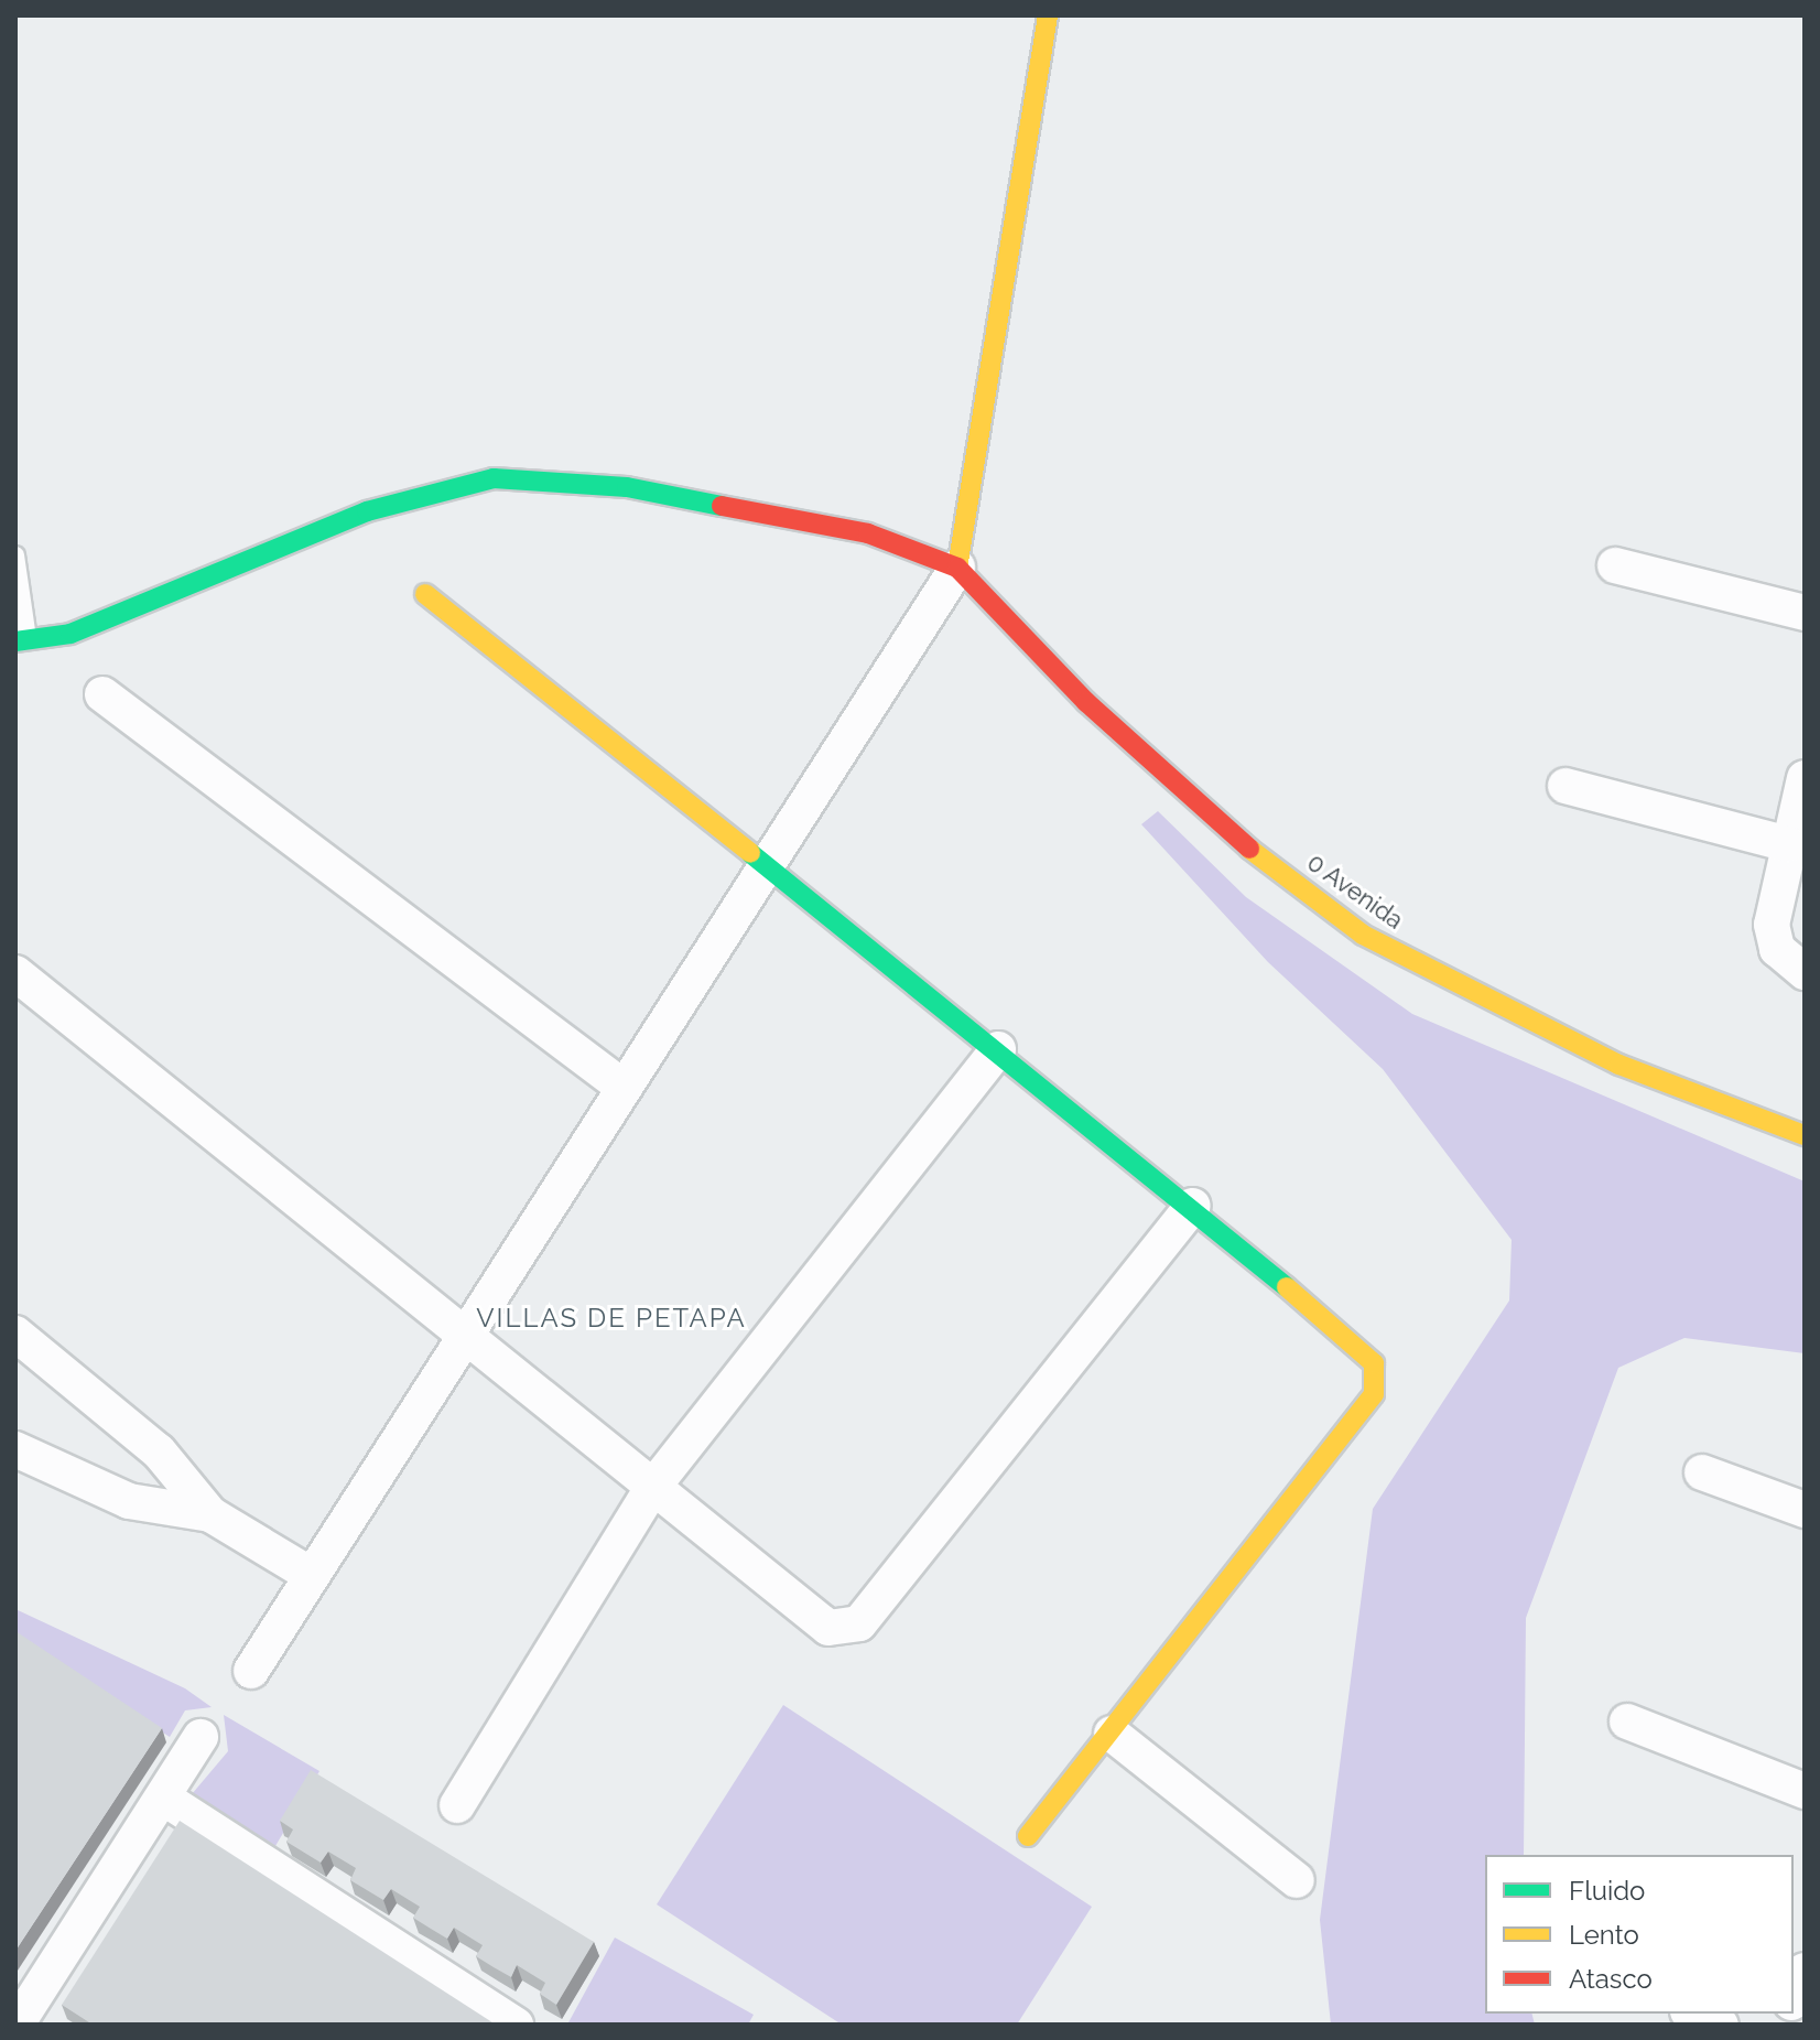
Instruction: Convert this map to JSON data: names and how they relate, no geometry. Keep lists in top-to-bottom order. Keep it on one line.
{"streets":{"main road":["0 Avenida"]},"districts":["VILLAS DE PETAPA"],"legend":["Fluido","Lento","Atasco"]}
